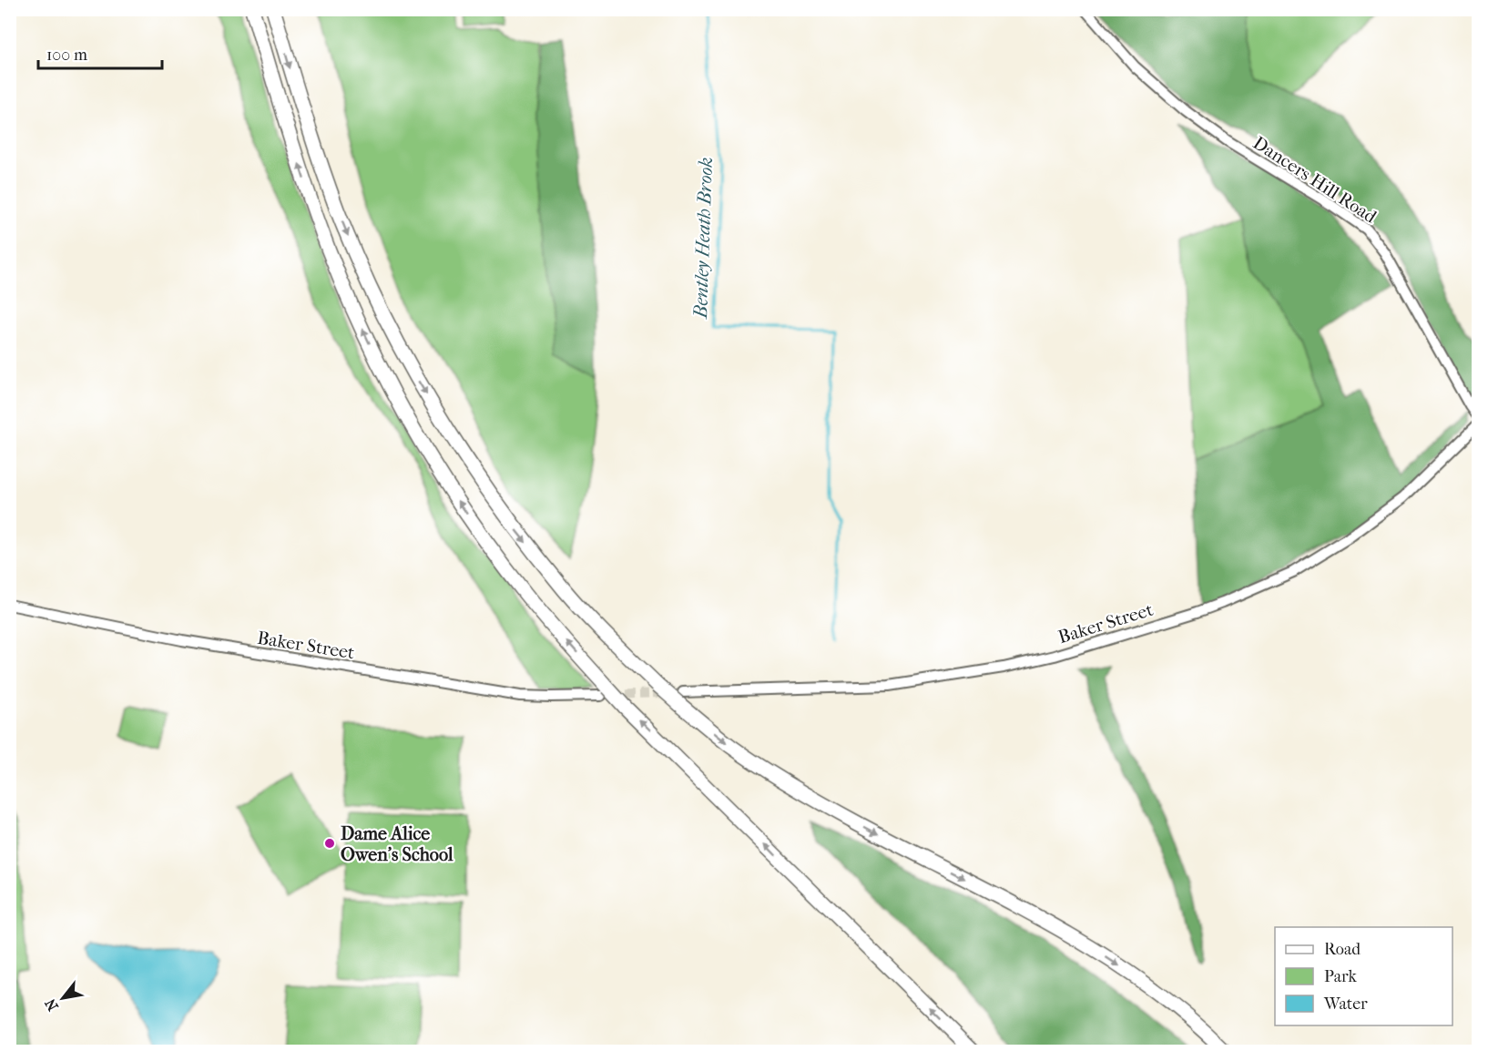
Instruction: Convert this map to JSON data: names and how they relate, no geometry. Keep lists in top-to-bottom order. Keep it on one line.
{"streets":{"street":["Dancers Hill Road","Baker Street"]},"water":["Bentley Heath Brook"],"places":["Dame Alice Owen's School"],"legend":["Road","Park","Water"],"scale_bar":"100 m","north":"bottom left"}
